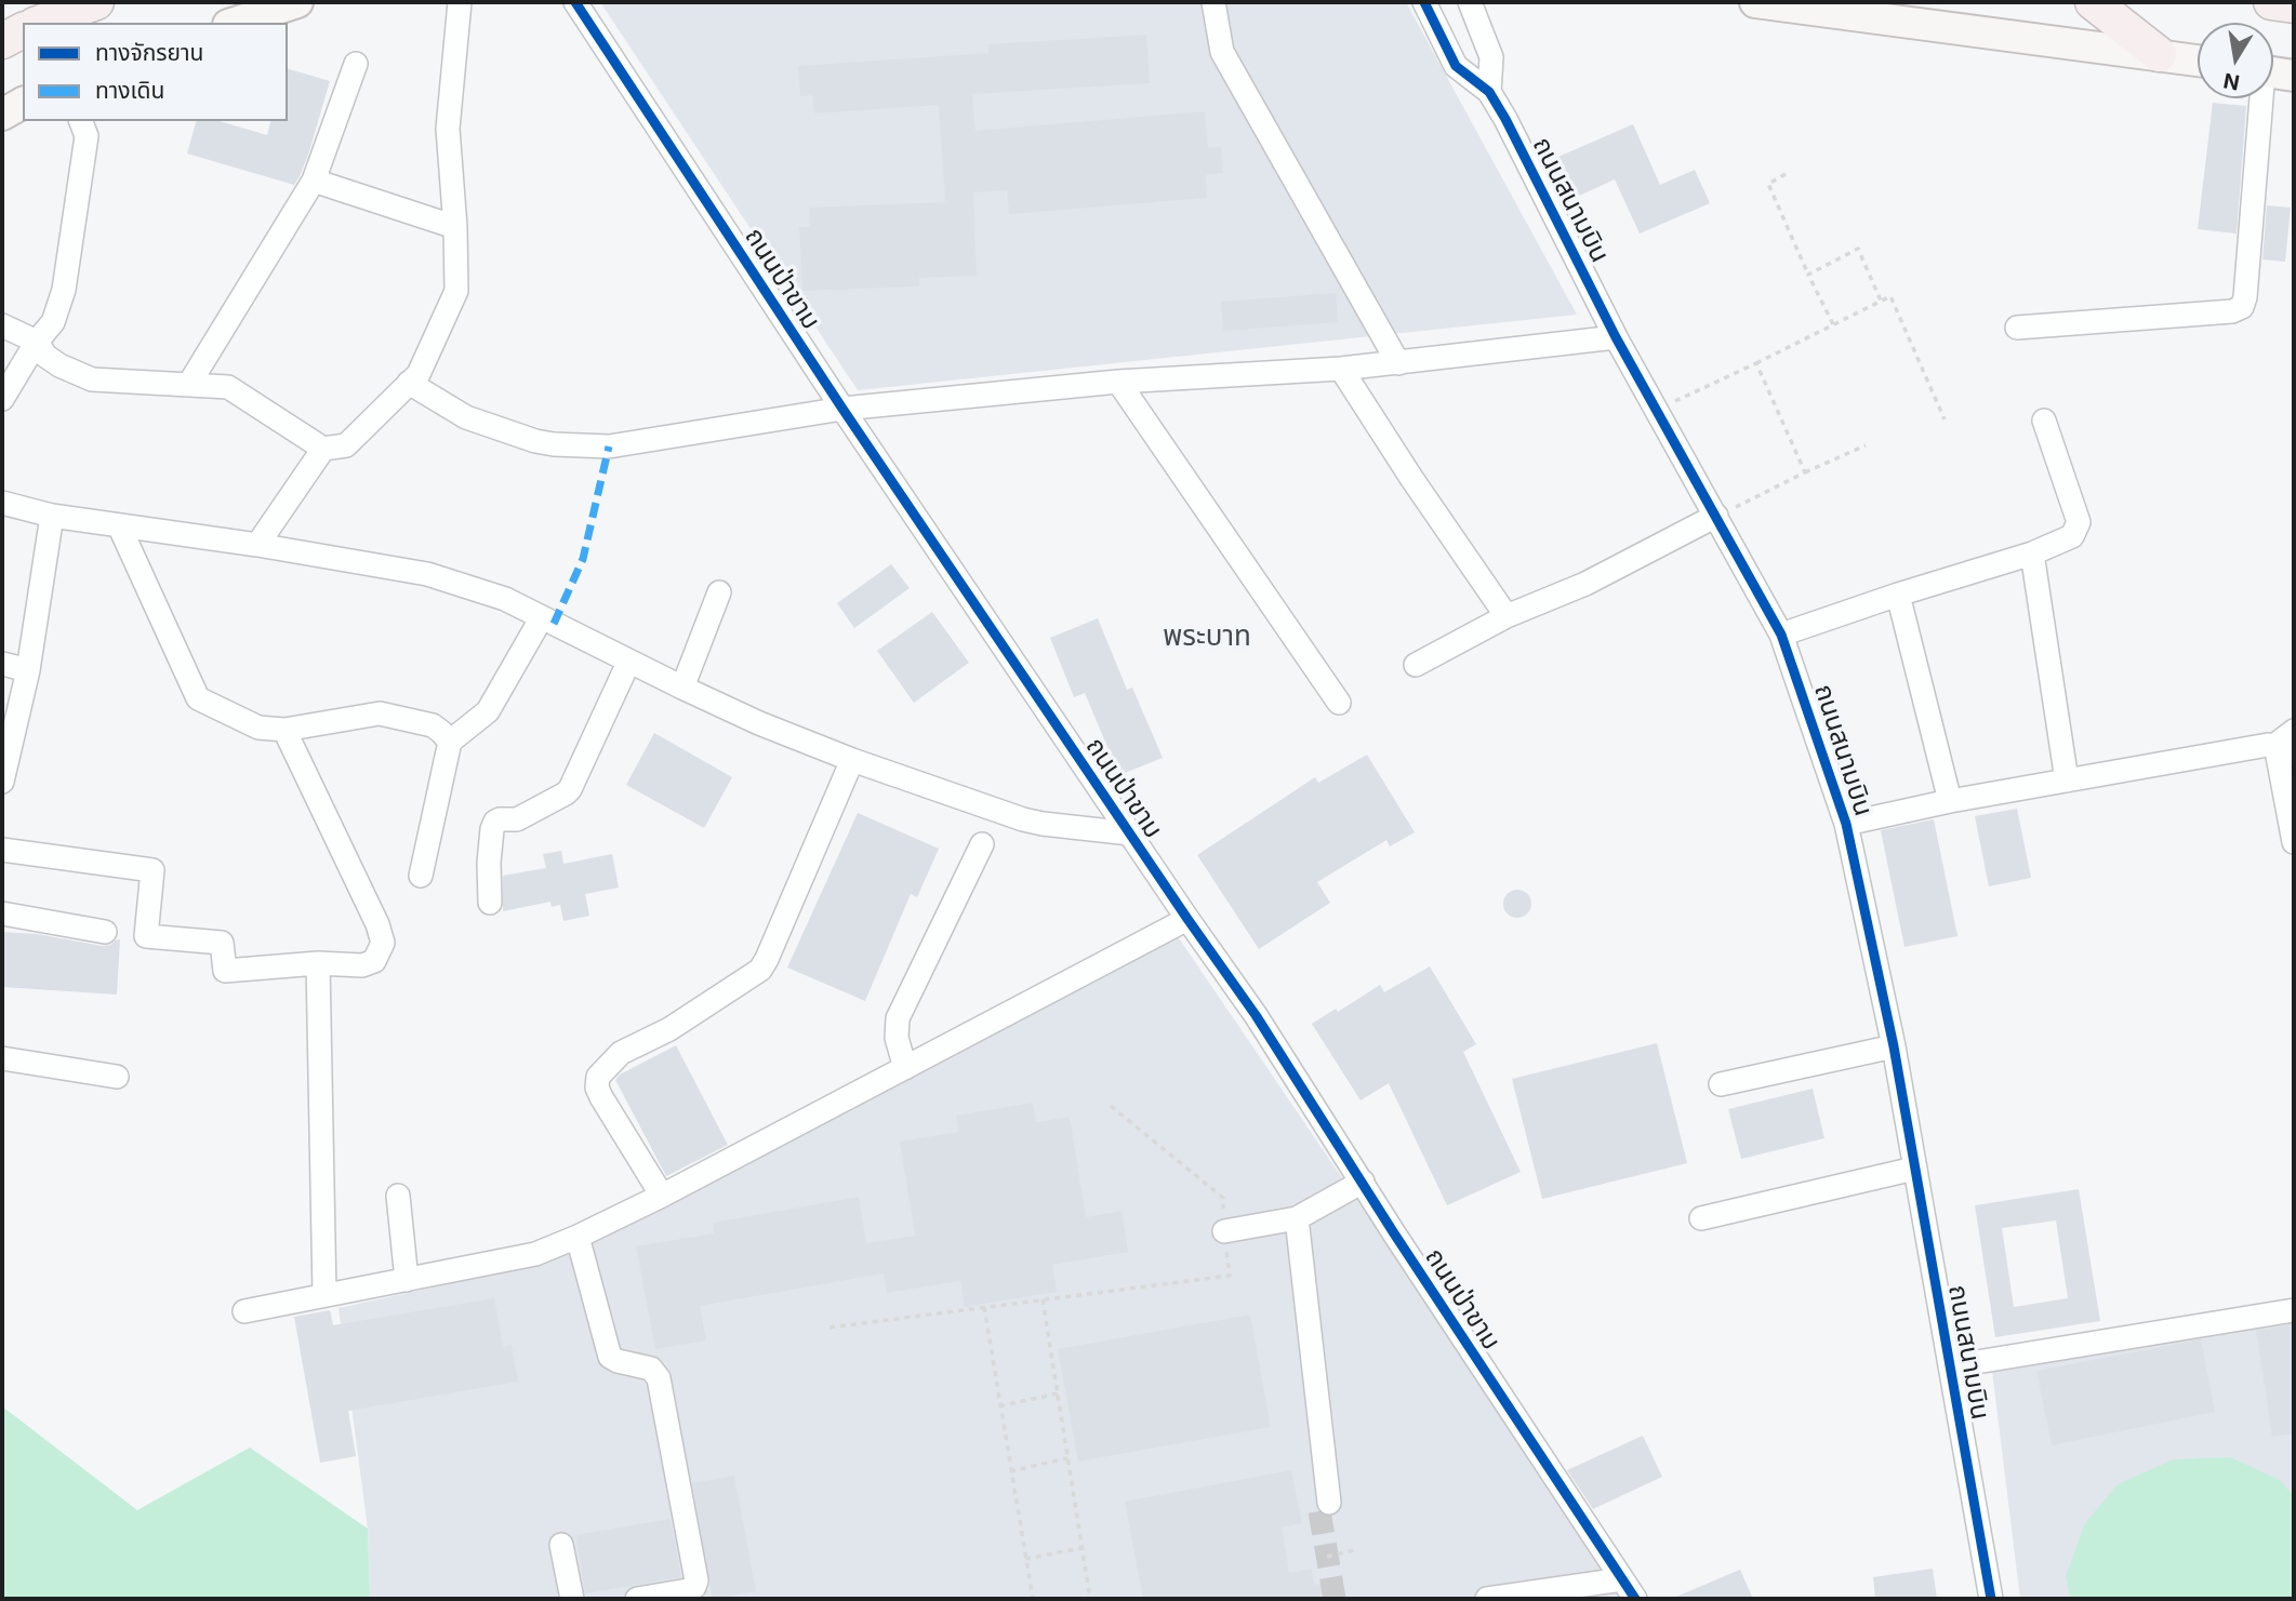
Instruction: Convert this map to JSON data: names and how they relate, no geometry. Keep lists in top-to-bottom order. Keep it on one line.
{"streets":{"street":["ถนนสนามบิน","ถนนป่าขาม"]},"districts":["พระบาท"],"legend":["ทางจักรยาน","ทางเดิน"],"north":"bottom"}
